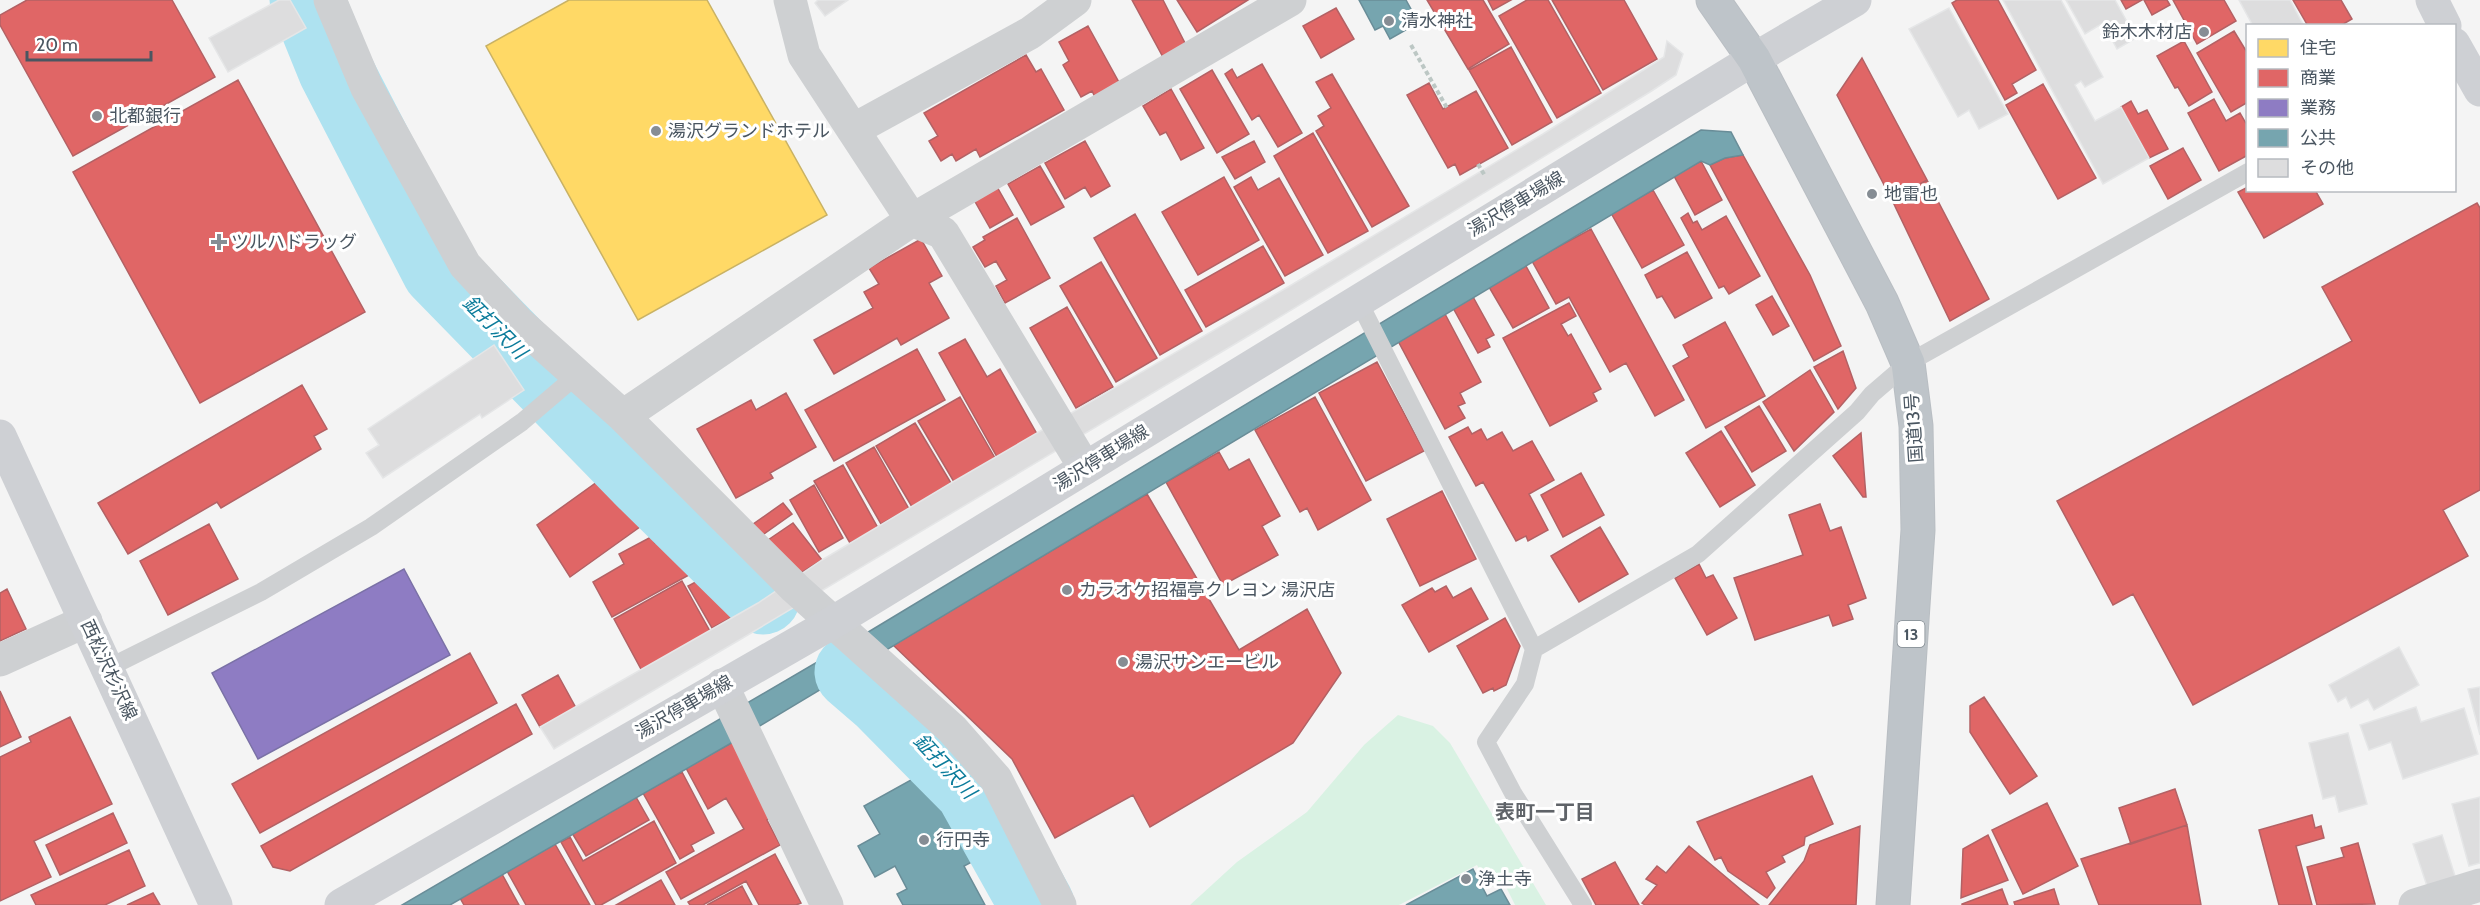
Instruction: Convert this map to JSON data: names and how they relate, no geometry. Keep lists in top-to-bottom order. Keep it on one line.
{"streets":{"highway":["国道13号","13"],"main road":["湯沢停車場線","西松沢杉沢線"]},"crossings":[["湯沢停車場線","国道13号"]],"districts":["表町一丁目"],"water":["鉦打沢川"],"places":{"other":["清水神社","鈴木木材店","北都銀行","湯沢グランドホテル","地雷也","カラオケ招福亭クレヨン 湯沢店","湯沢サンエービル","行円寺","浄土寺"],"health":["ツルハドラッグ"]},"legend":["住宅","商業","業務","公共","その他"],"scale_bar":"20 m"}
